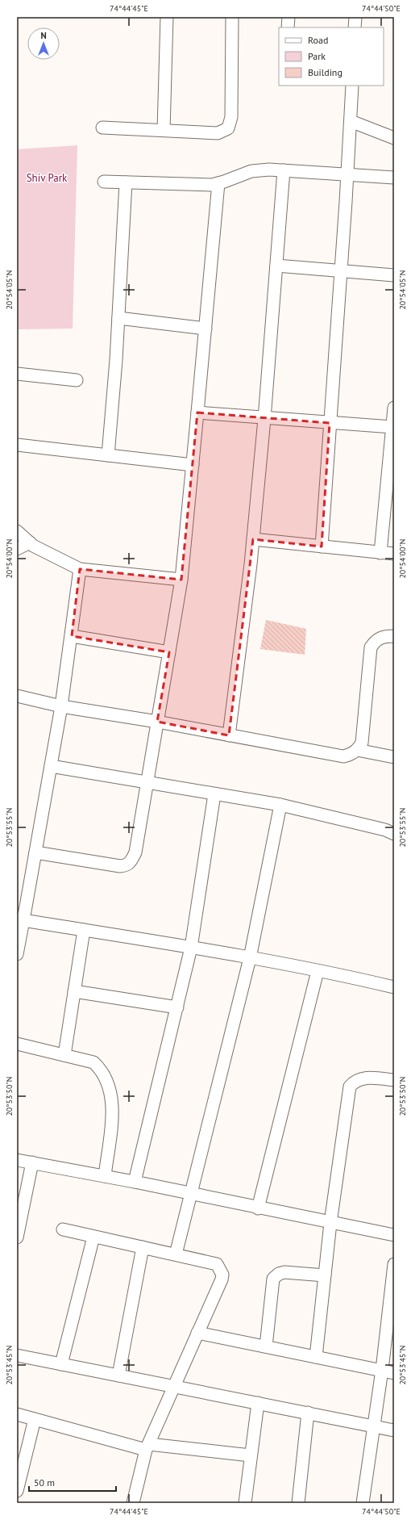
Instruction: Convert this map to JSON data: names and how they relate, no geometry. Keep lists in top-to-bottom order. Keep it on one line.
{"parks":["Shiv Park"],"legend":["Road","Park","Building"],"scale_bar":"50 m","north":"top","coordinates":["74°44'45\"E","74°44'50\"E","20°54'05\"N","20°54'00\"N","20°53'55\"N","20°53'50\"N","20°53'45\"N"]}
